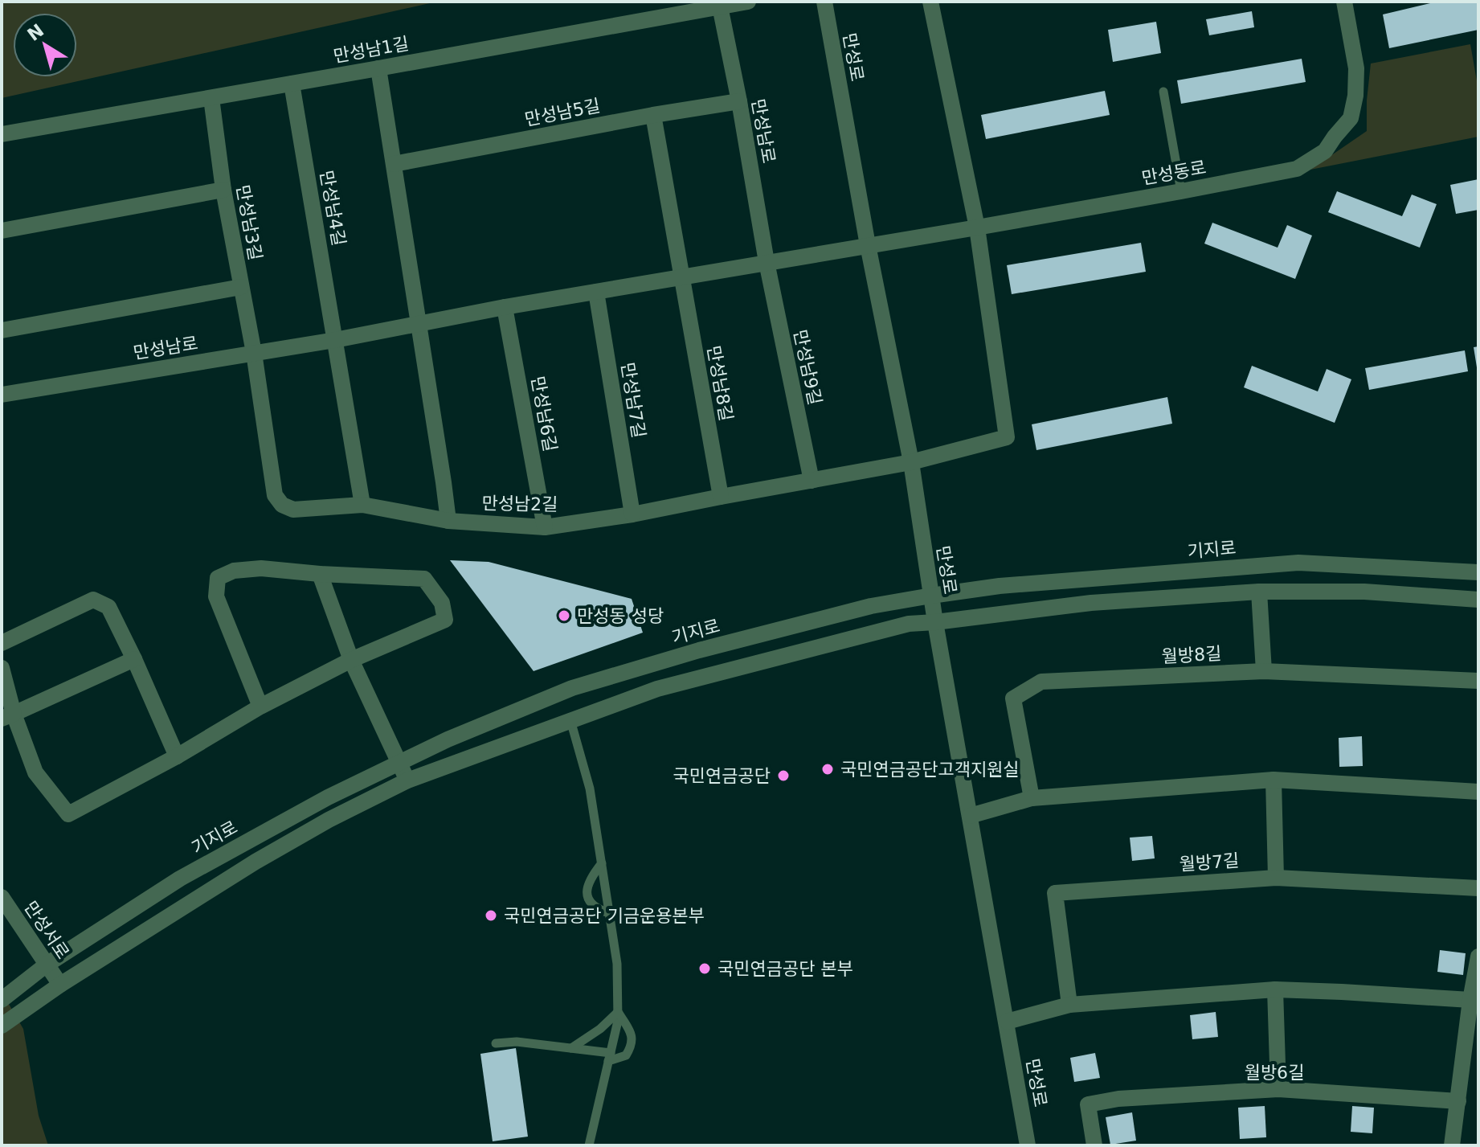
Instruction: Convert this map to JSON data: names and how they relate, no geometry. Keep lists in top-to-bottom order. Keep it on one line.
{"streets":{"street":["만성남1길","만성로","만성남5길","만성남로","만성동로","만성남4길","만성남3길","만성남9길","만성남8길","만성남7길","만성남6길","만성남2길","기지로","월방8길","월방7길","만성서로","월방6길"]},"crossings":[["만성남1길","만성남로"],["만성남1길","만성남4길"],["만성남1길","만성남3길"],["만성로","만성남로"],["만성로","만성동로"],["만성로","만성남2길"],["만성로","기지로"],["만성남5길","만성남로"],["만성남로","만성동로"],["만성남로","만성남4길"],["만성남로","만성남3길"],["만성남로","만성남9길"],["만성남로","만성남8길"],["만성남로","만성남7길"],["만성남로","만성남6길"],["만성남로","만성남2길"],["만성동로","만성남2길"],["만성남3길","만성남2길"],["만성남9길","만성남2길"],["만성남8길","만성남2길"],["만성남7길","만성남2길"],["만성남6길","만성남2길"],["기지로","만성서로"]],"places":["만성동 성당","국민연금공단고객지원실","국민연금공단","국민연금공단 기금운용본부","국민연금공단 본부"],"north":"top left"}
